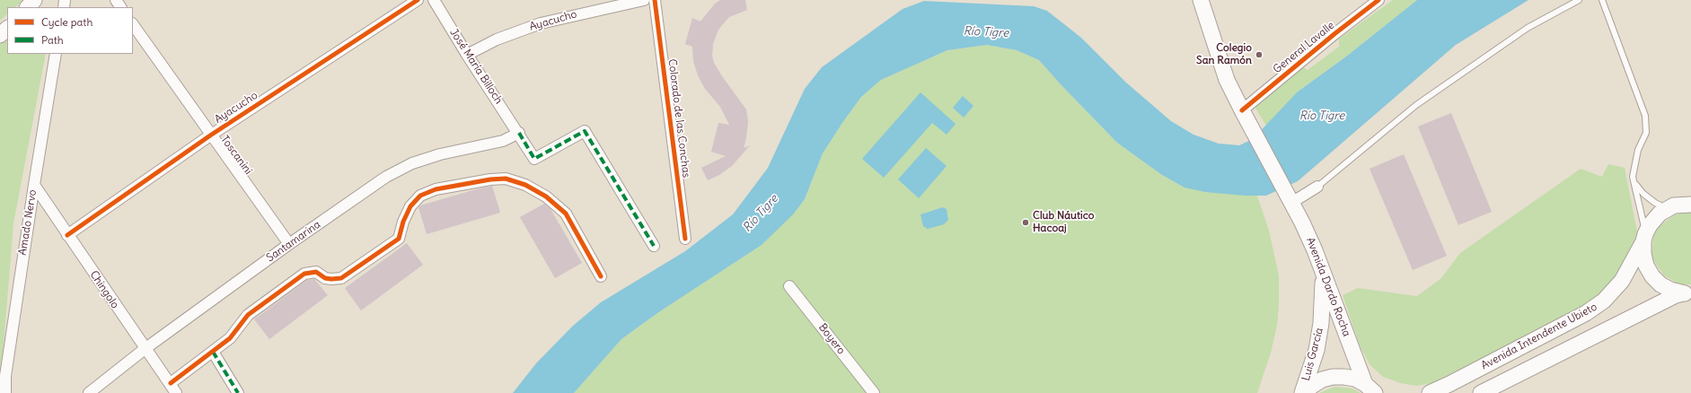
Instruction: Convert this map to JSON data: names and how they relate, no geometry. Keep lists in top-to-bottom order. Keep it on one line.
{"streets":{"main road":["Avenida Dardo Rocha","Avenida Intendente Ubieto","Luis García"],"street":["Ayacucho","General Lavalle","José María Billoch","Colorado de las Conchas","Toscanini","Amado Nervo","Santamarina","Chingolo","Boyero"]},"crossings":[["Ayacucho","José María Billoch"],["Ayacucho","Toscanini"],["Ayacucho","Chingolo"],["General Lavalle","Avenida Dardo Rocha"],["José María Billoch","Santamarina"],["Toscanini","Santamarina"],["Amado Nervo","Chingolo"],["Santamarina","Chingolo"],["Avenida Dardo Rocha","Luis García"]],"water":["Río Tigre"],"places":["Colegio San Ramón","Club Náutico Hacoaj"],"legend":["Cycle path","Path"]}
